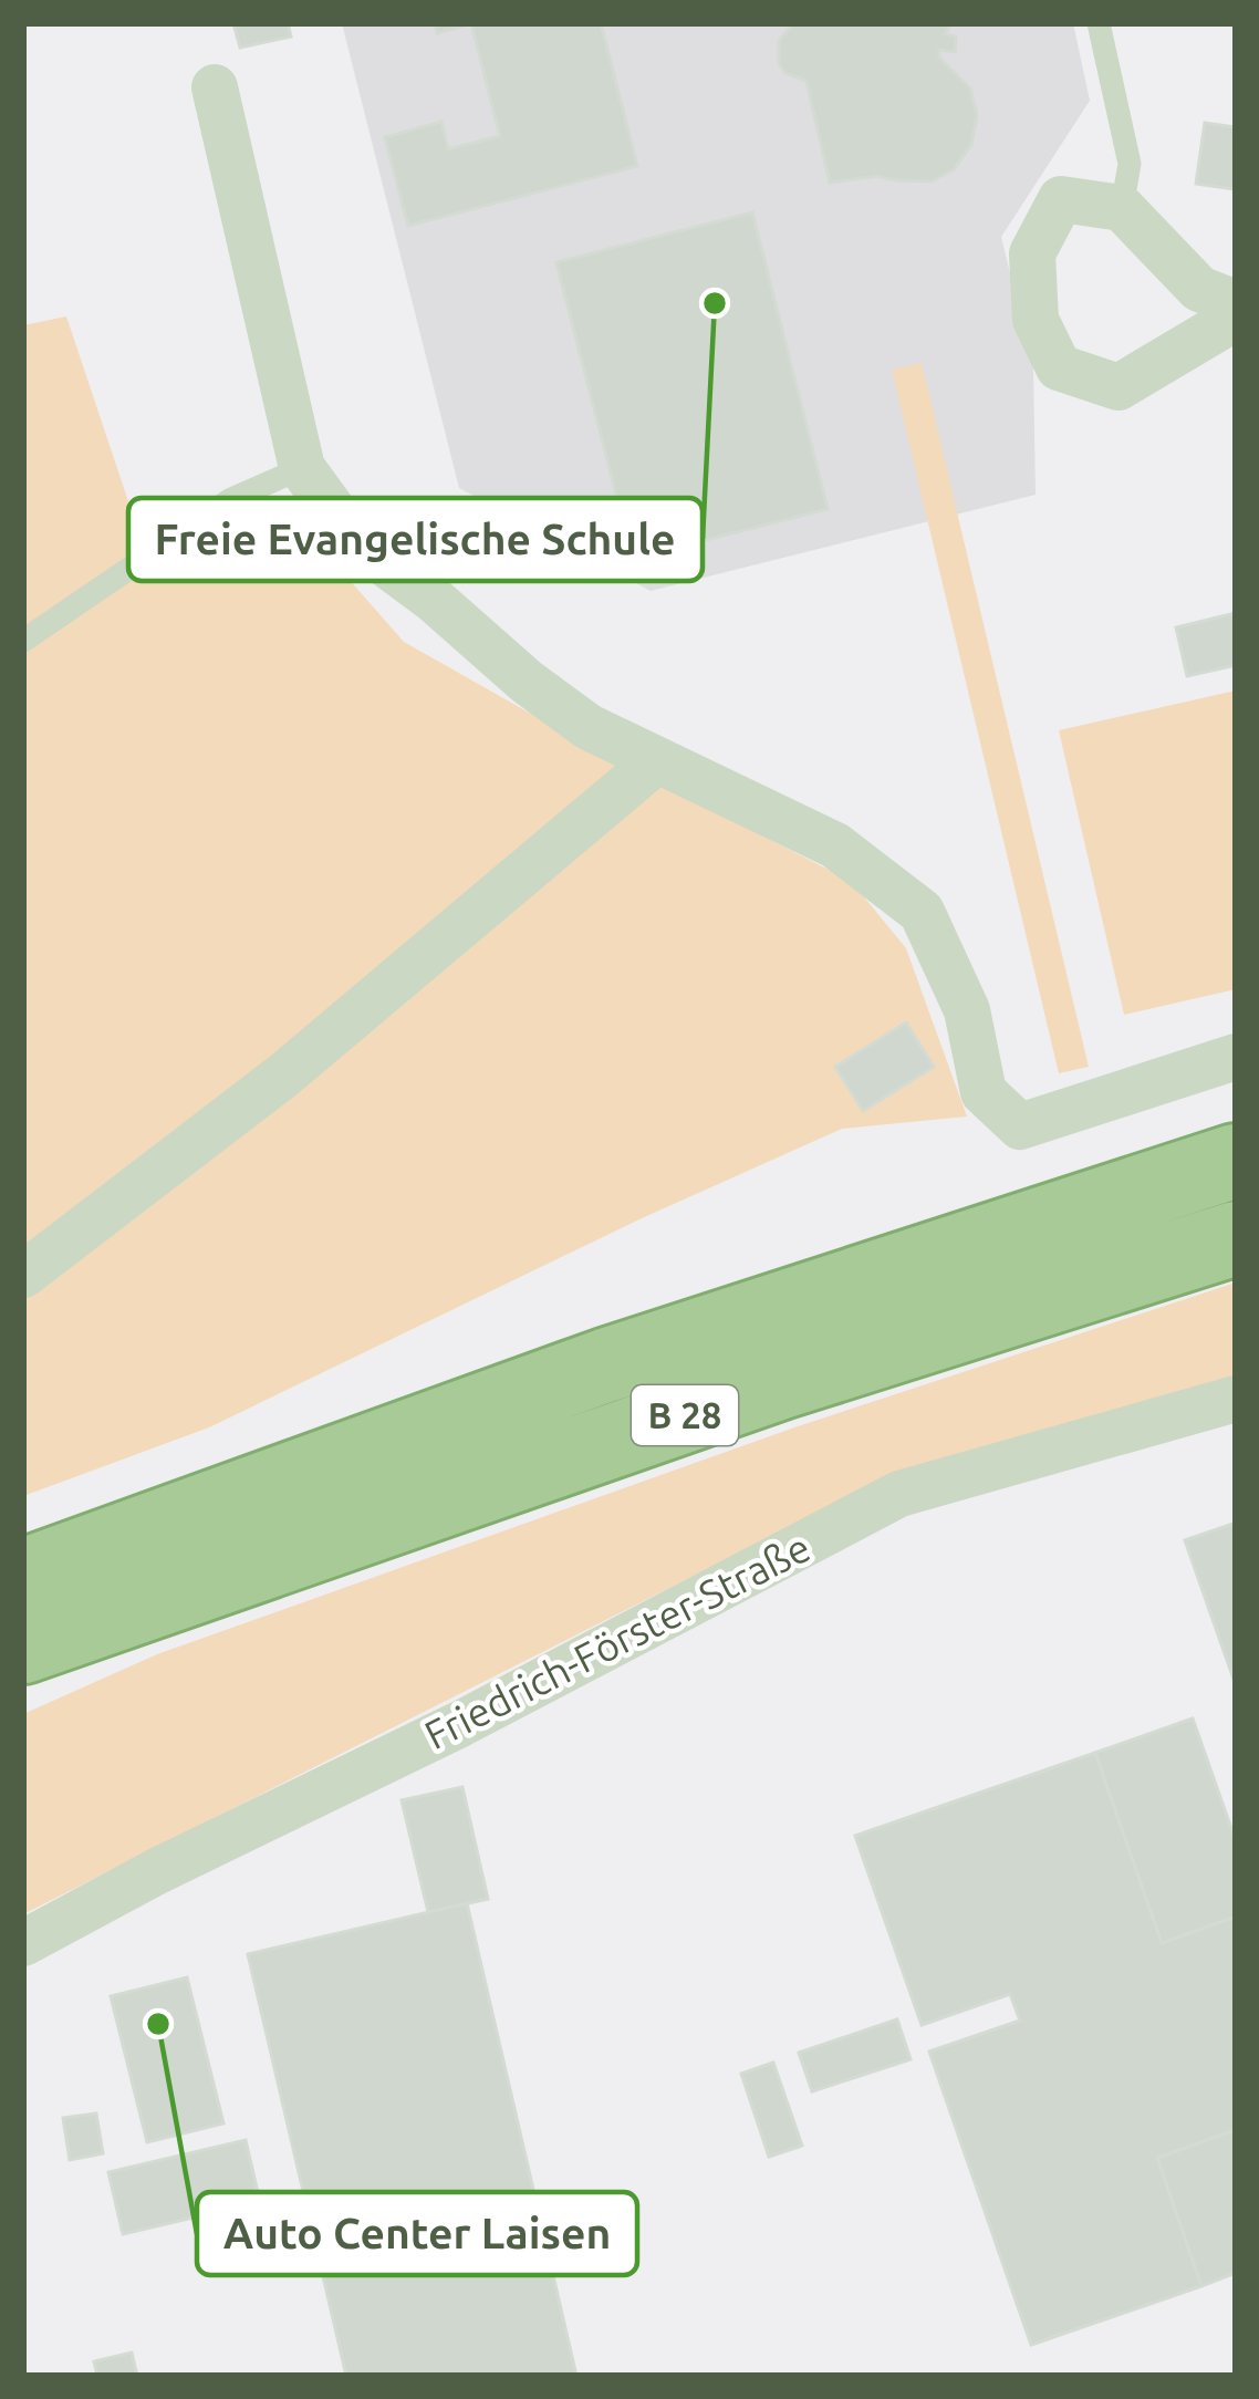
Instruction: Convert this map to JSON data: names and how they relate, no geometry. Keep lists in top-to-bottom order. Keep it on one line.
{"streets":{"highway":["B 28"],"street":["Friedrich-Förster-Straße"]},"places":["Freie Evangelische Schule","Auto Center Laisen"]}
